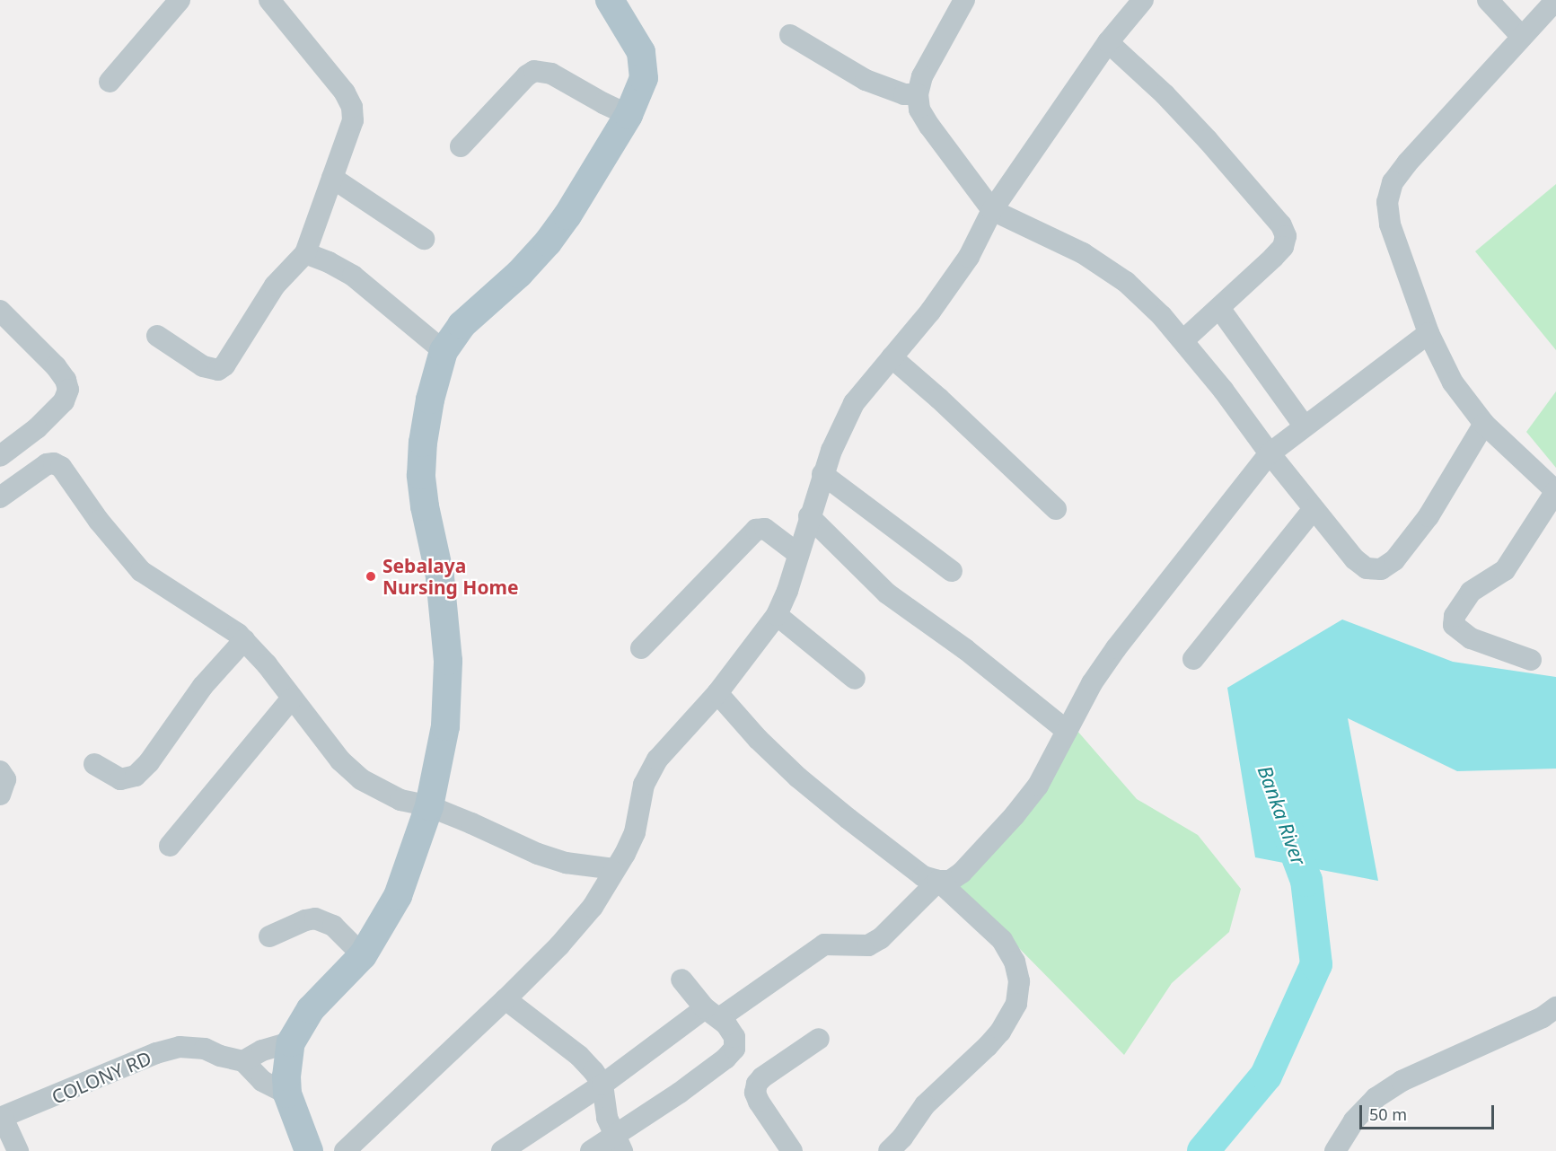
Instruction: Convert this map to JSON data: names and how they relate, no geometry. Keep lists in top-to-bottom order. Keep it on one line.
{"streets":{"street":["COLONY RD"]},"water":["Banka River"],"places":["Sebalaya Nursing Home"],"scale_bar":"50 m"}
